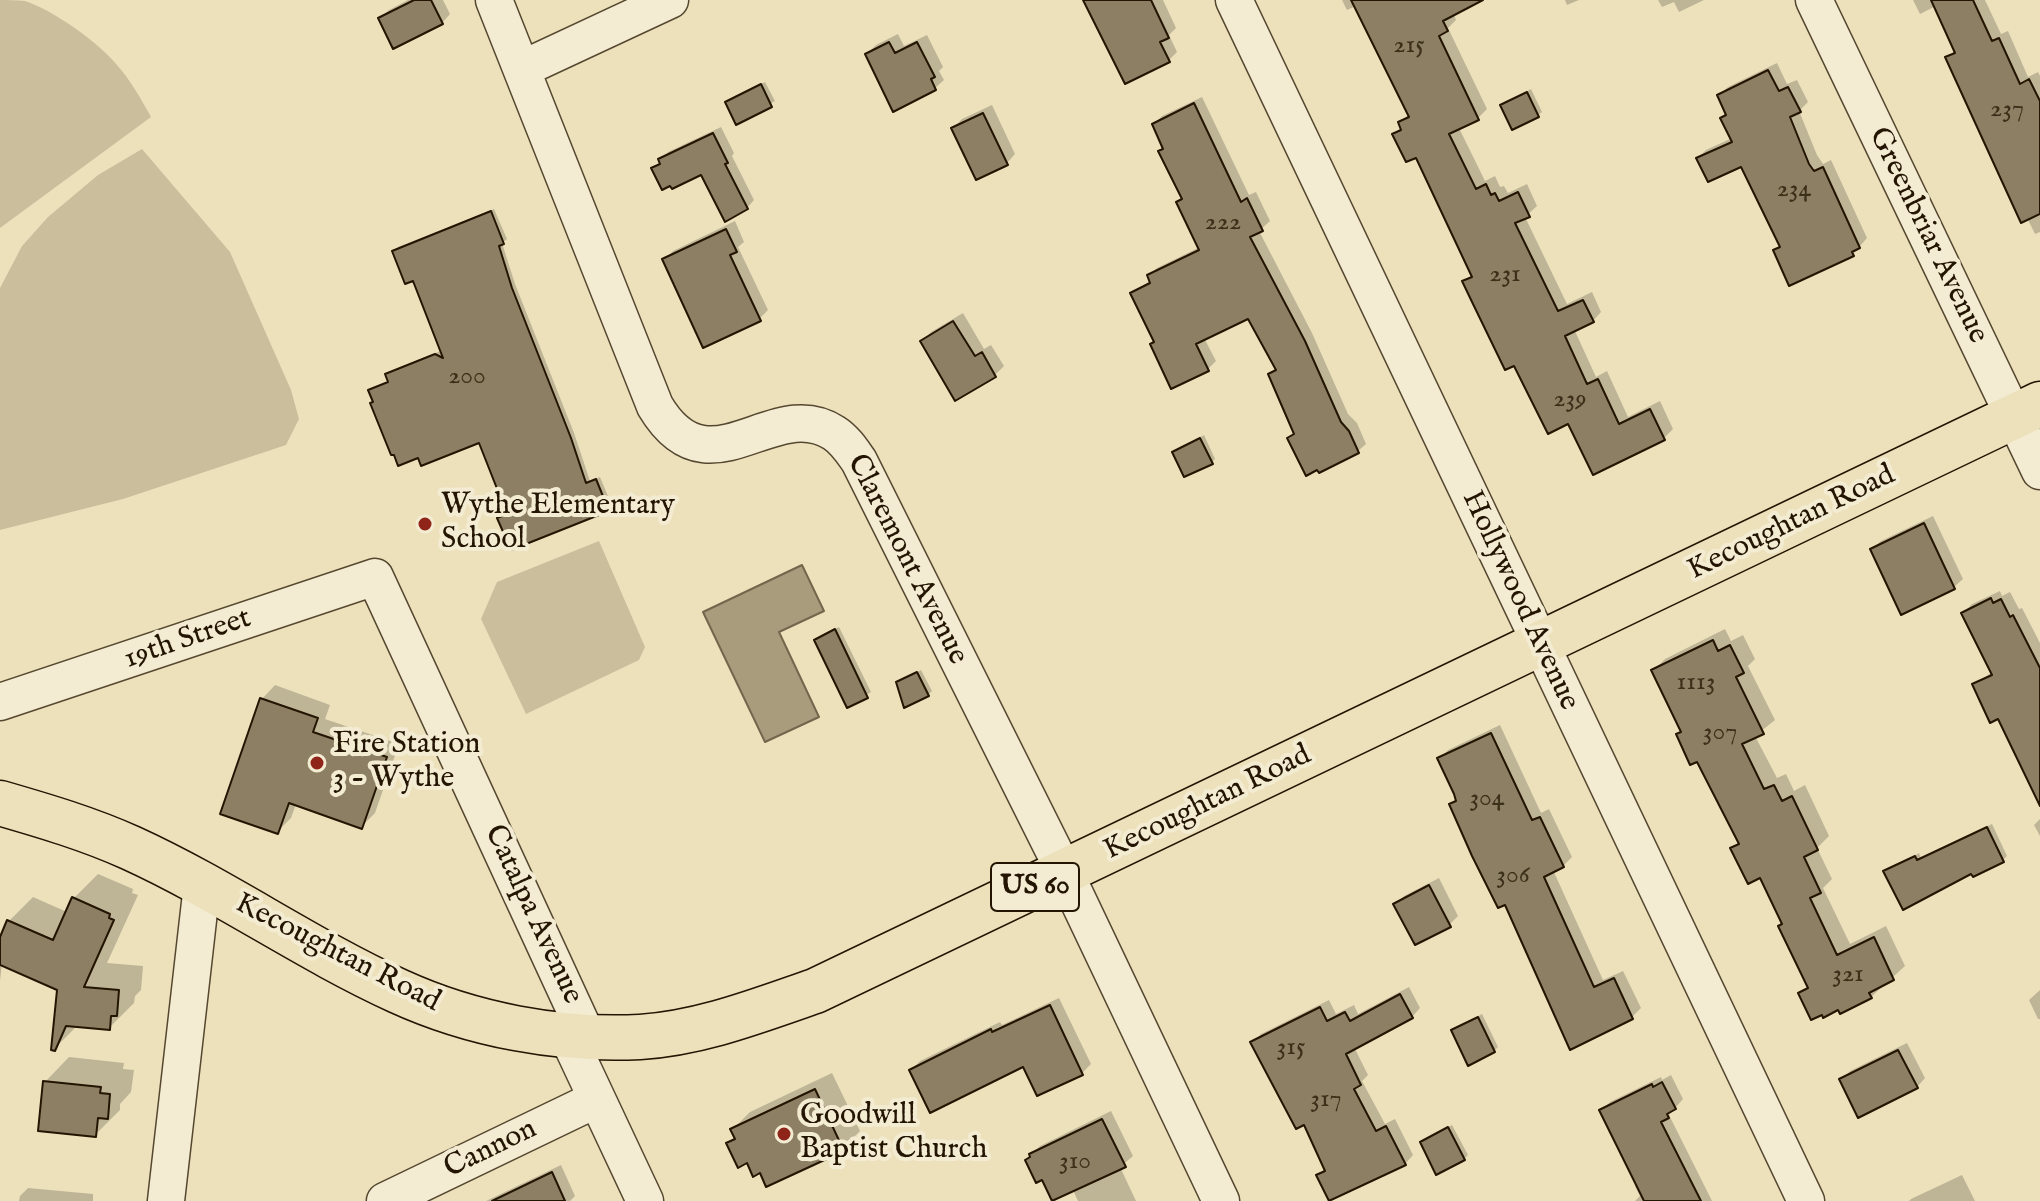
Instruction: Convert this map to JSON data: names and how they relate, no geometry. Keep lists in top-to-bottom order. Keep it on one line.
{"streets":{"main road":["Kecoughtan Road","US 60"],"street":["Greenbriar Avenue","Claremont Avenue","Hollywood Avenue","19th Street","Catalpa Avenue","Cannon"]},"crossings":[["Greenbriar Avenue","Kecoughtan Road"],["Kecoughtan Road","Claremont Avenue"],["Kecoughtan Road","Hollywood Avenue"],["Kecoughtan Road","Catalpa Avenue"],["19th Street","Catalpa Avenue"],["Catalpa Avenue","Cannon"]],"places":["Wythe Elementary School","Fire Station 3 - Wythe","Goodwill Baptist Church"],"house_numbers":["215","237","234","222","231","200","239","1113","307","304","306","321","315","317","310"]}
